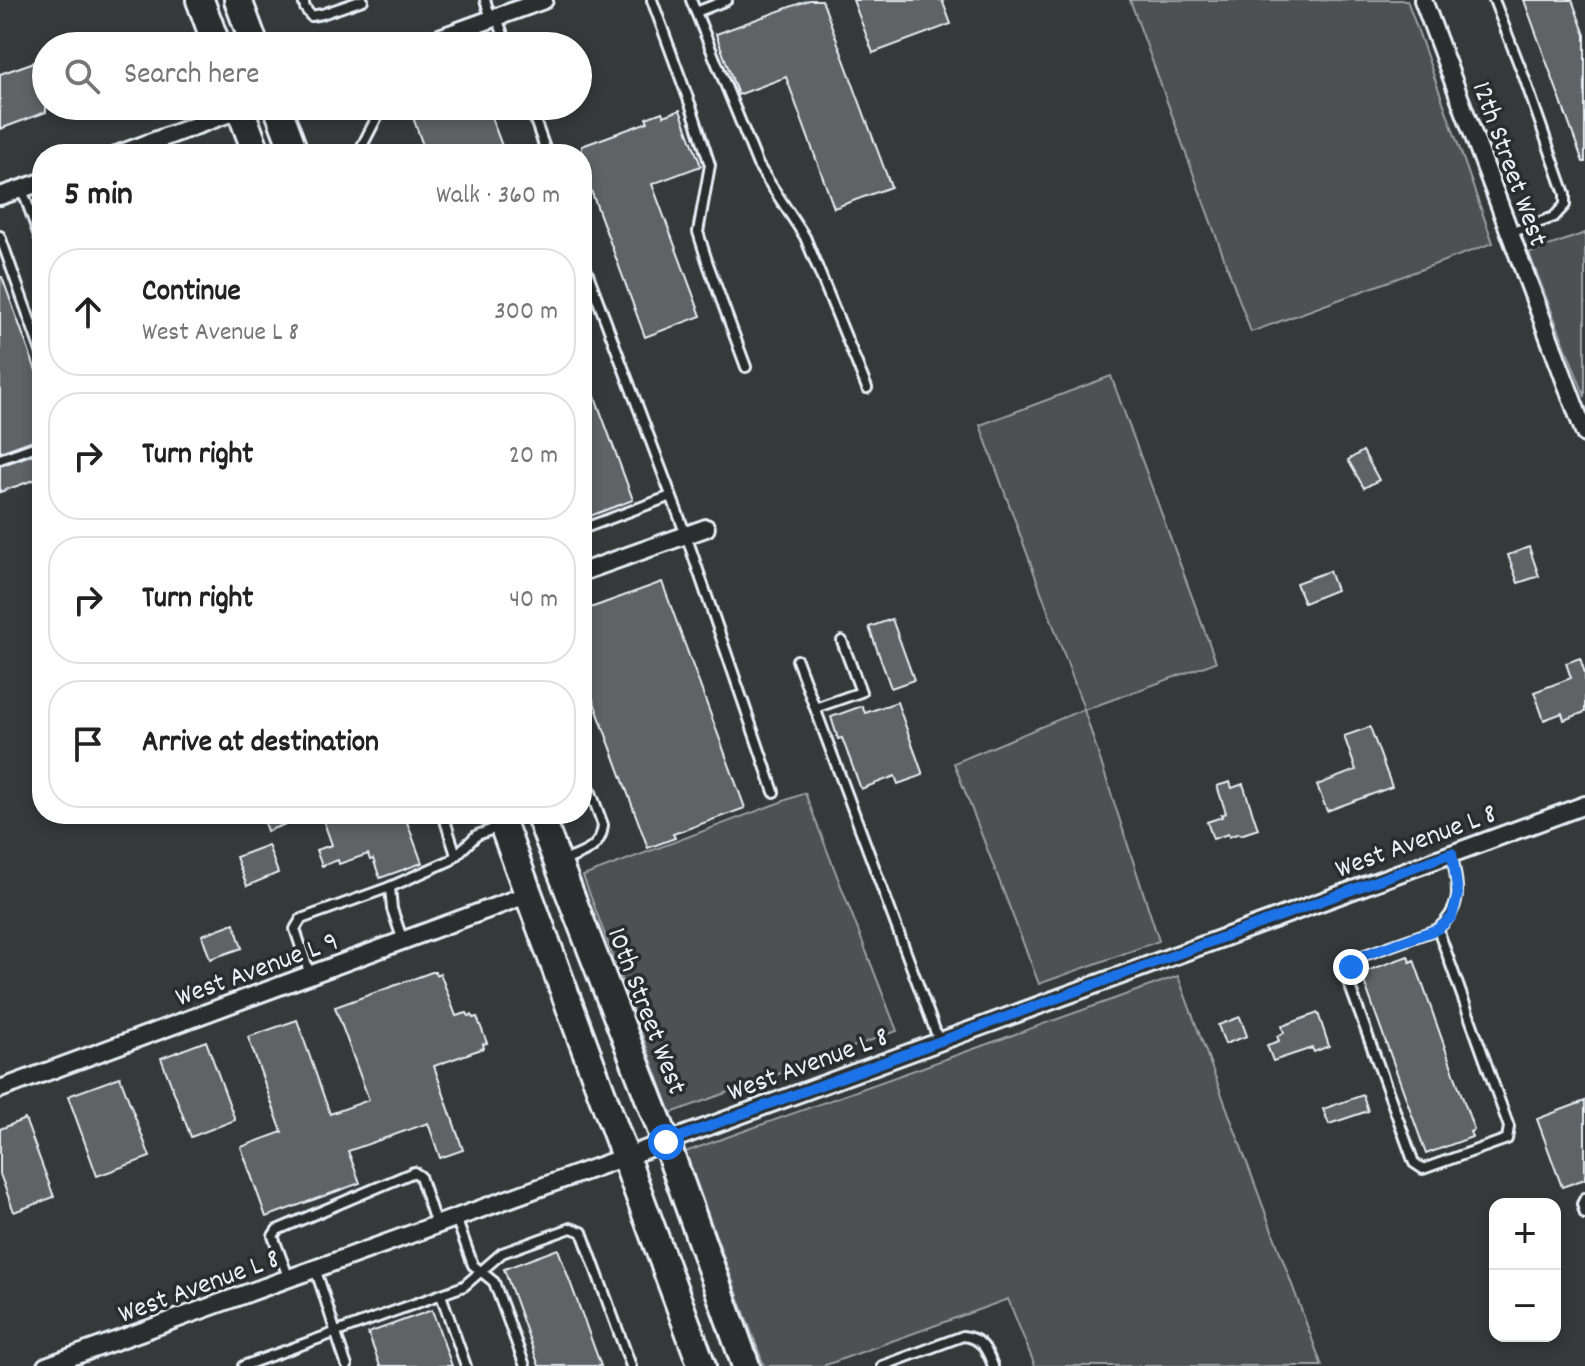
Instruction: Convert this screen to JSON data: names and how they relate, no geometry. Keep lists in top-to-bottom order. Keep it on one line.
{"streets":{"main road":["10th Street West"],"street":["12th Street West","West Avenue L 8","West Avenue L 9"]},"crossings":[["West Avenue L 8","10th Street West"]],"page":{"search":"Search here","heading":["5 min","Walk · 360 m"],"list":[["Continue","West Avenue L 8","300 m"],["Turn right","20 m"],["Turn right","40 m"],"Arrive at destination"],"map_buttons":["+","−"]}}
